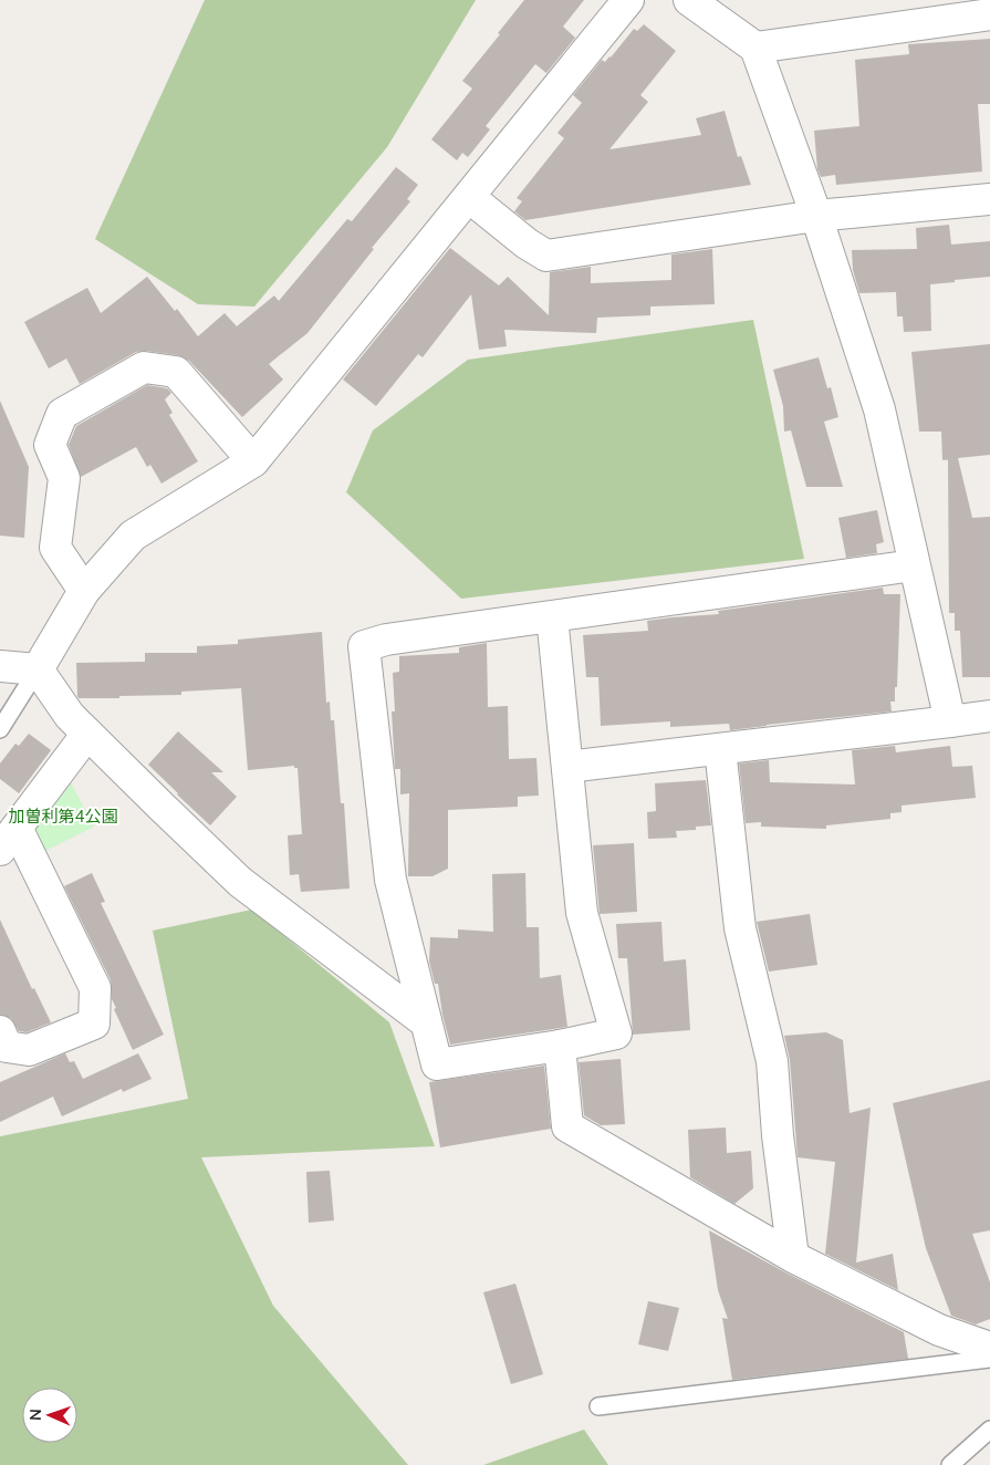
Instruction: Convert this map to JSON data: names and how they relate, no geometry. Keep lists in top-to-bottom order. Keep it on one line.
{"parks":["加曽利第4公園"],"north":"left"}
